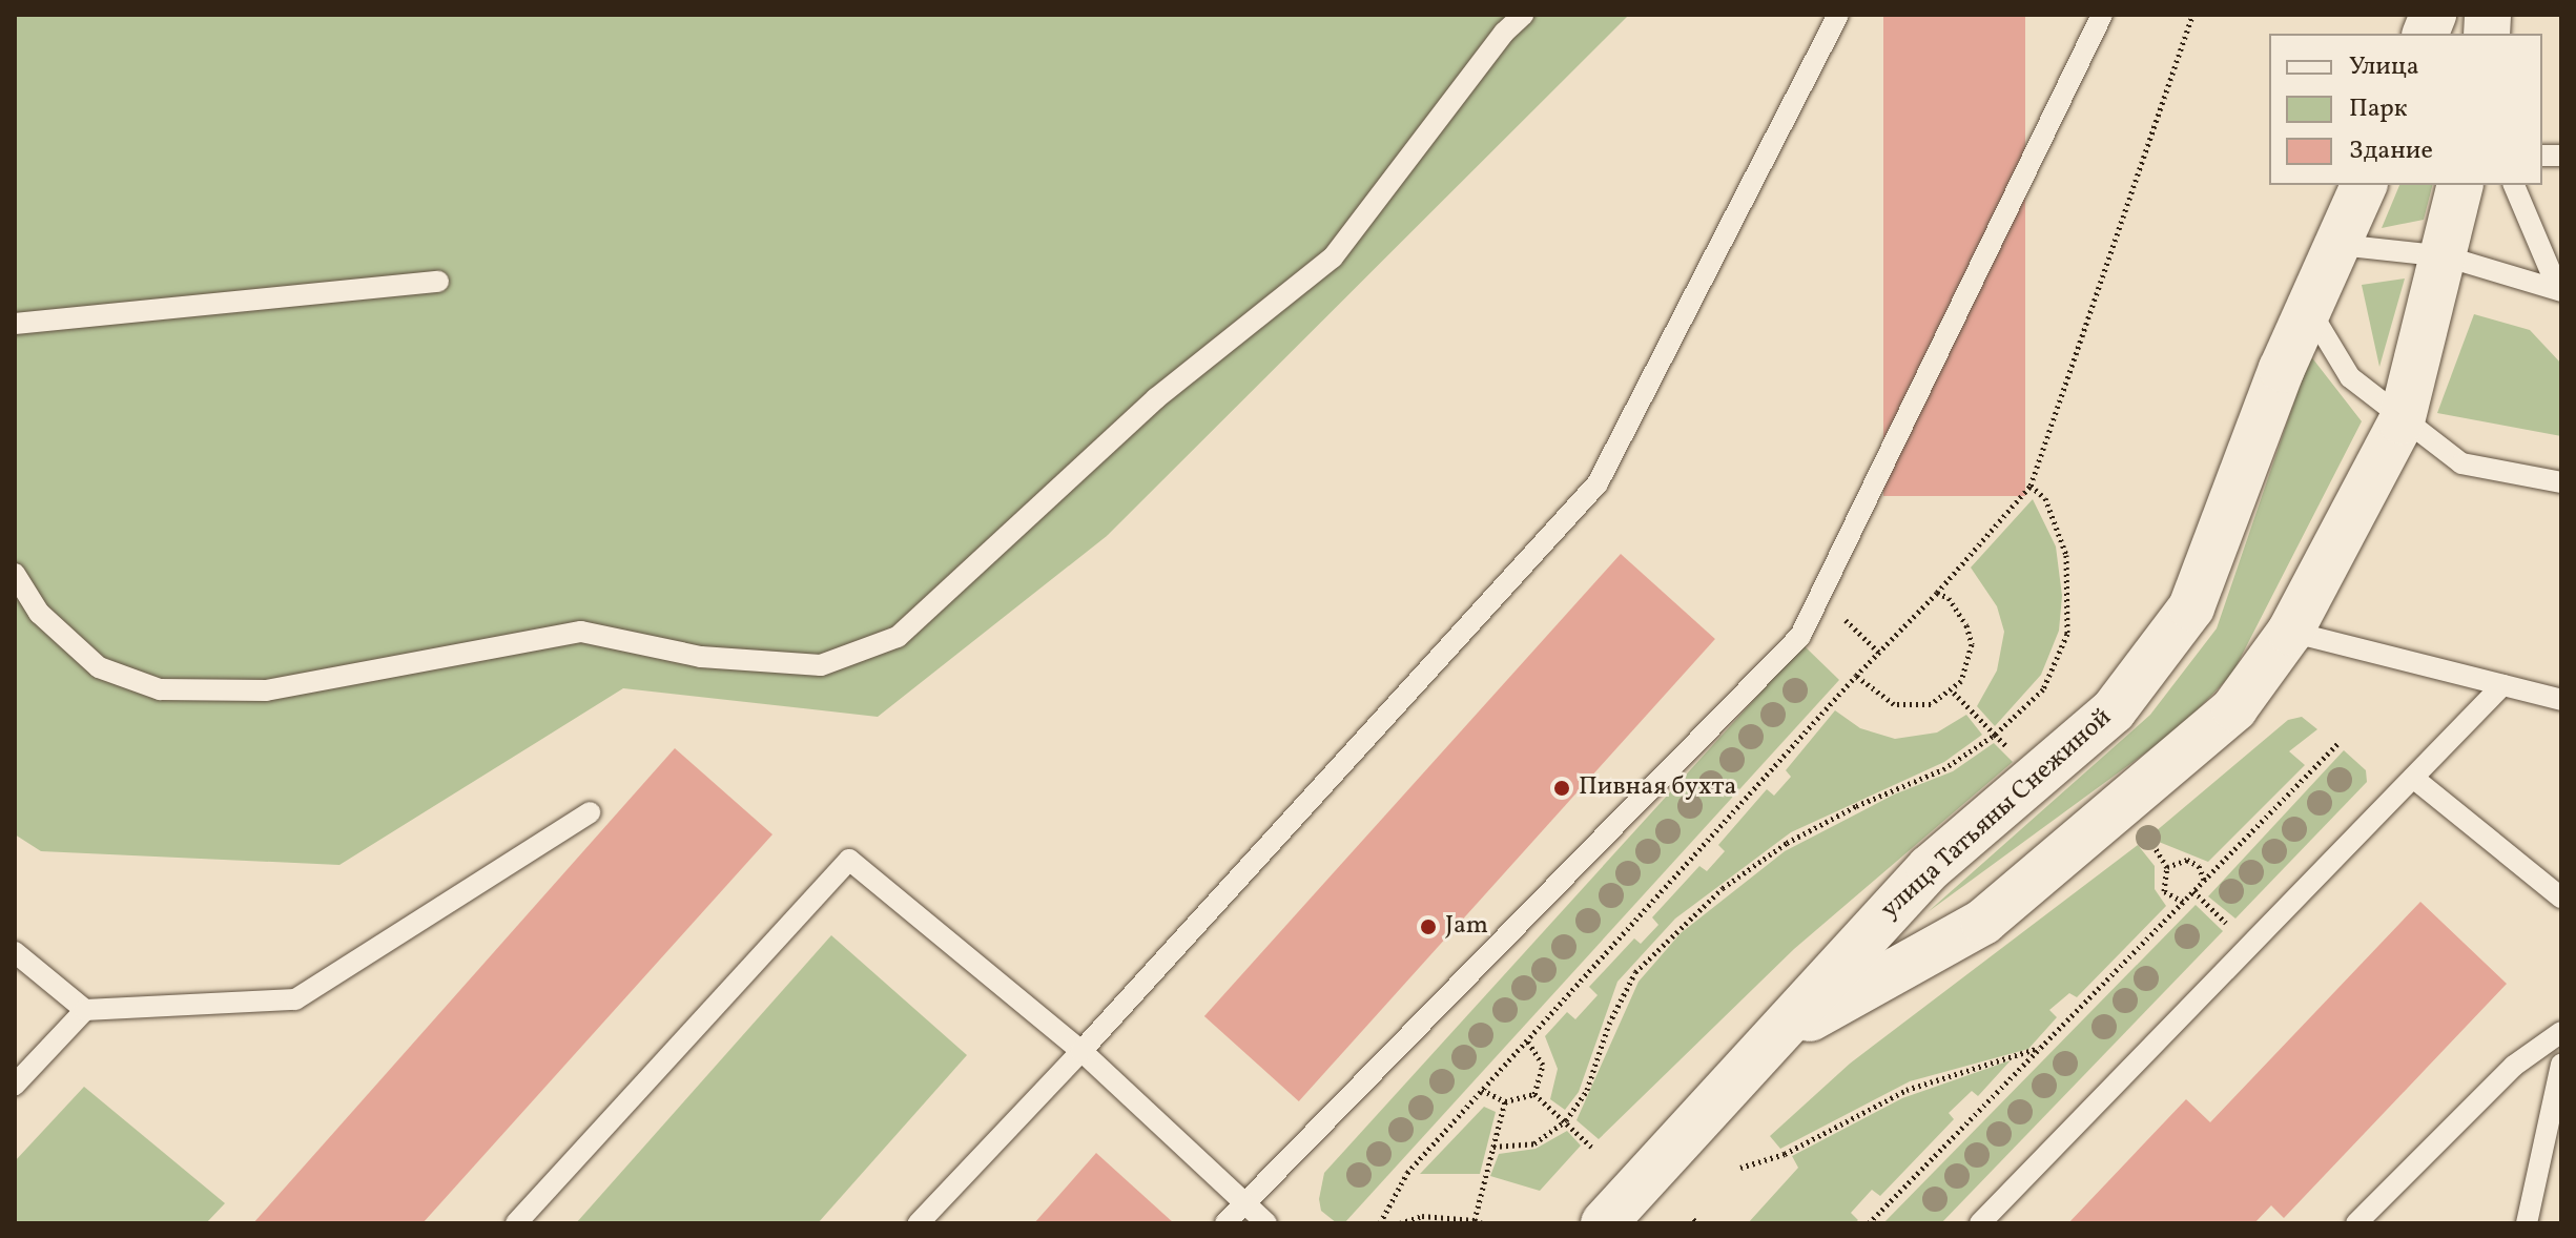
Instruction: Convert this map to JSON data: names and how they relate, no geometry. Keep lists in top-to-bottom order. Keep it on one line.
{"streets":{"street":["улица Татьяны Снежиной"]},"places":["Пивная бухта","Jam"],"legend":["Улица","Парк","Здание"]}
